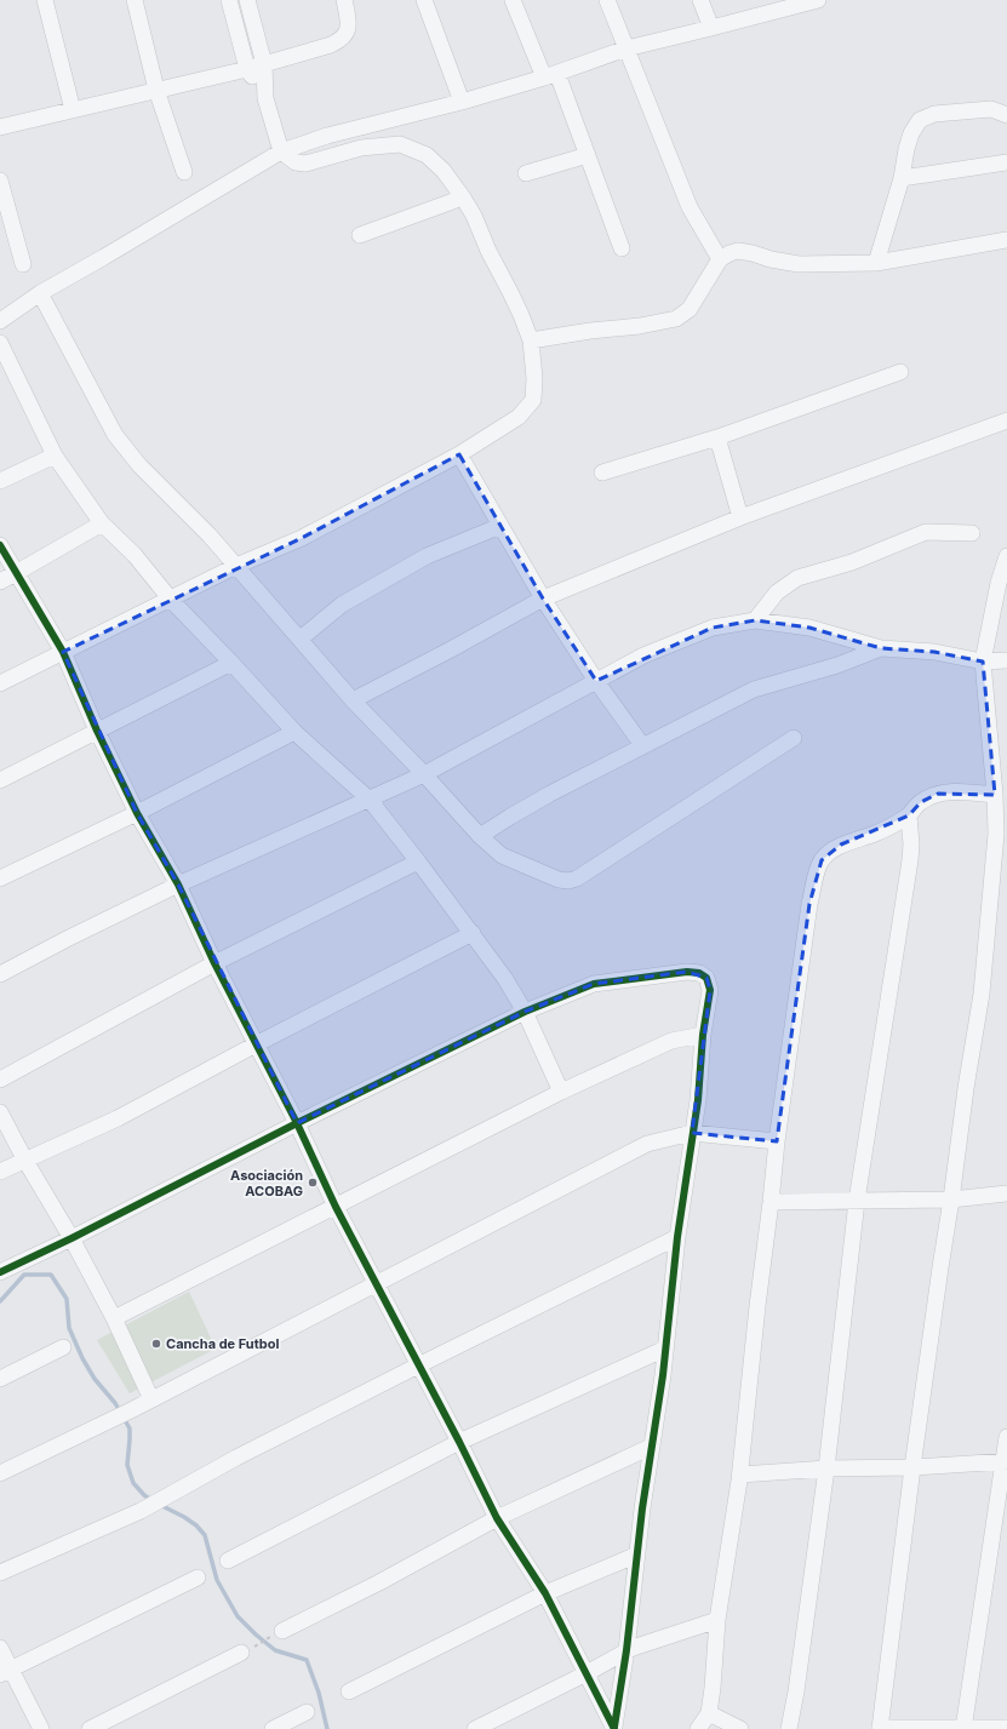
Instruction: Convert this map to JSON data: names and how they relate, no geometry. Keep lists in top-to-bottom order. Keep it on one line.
{"places":["Asociación ACOBAG","Cancha de Futbol"]}
